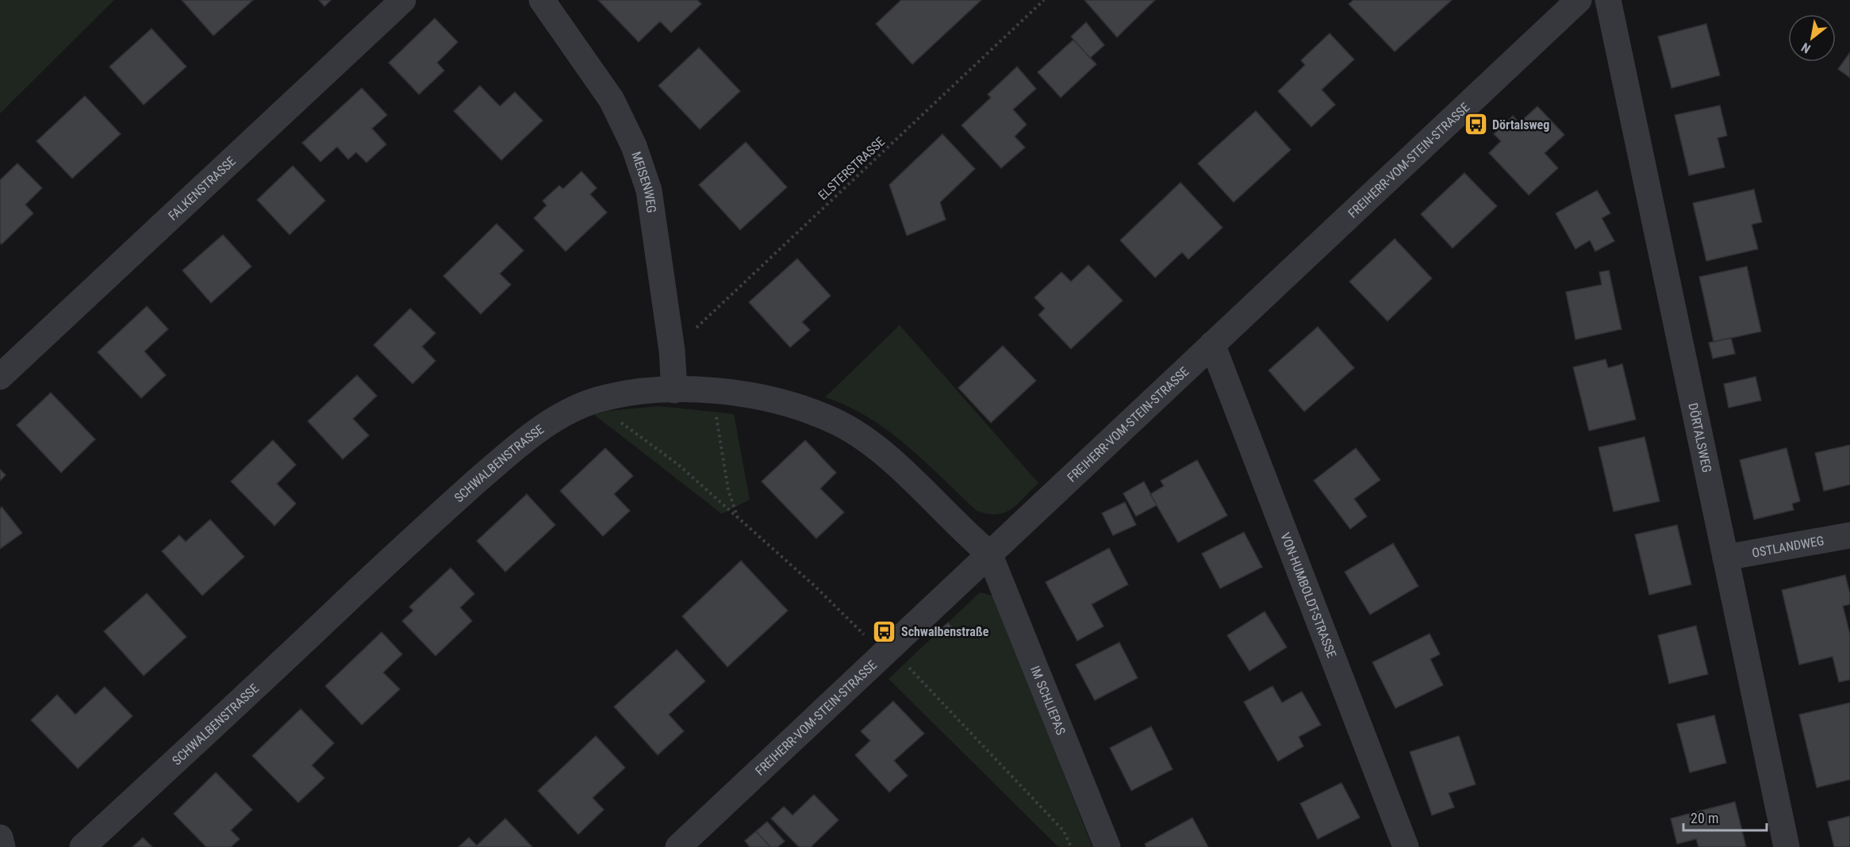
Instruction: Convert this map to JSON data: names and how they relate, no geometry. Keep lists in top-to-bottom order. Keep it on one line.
{"streets":{"street":["FREIHERR-VOM-STEIN-STRASSE","MEISENWEG","FALKENSTRASSE","DÖRTALSWEG","SCHWALBENSTRASSE","OSTLANDWEG","VON-HUMBOLDT-STRASSE","IM SCHLIEPAS"],"path":["ELSTERSTRASSE"]},"crossings":[["FREIHERR-VOM-STEIN-STRASSE","SCHWALBENSTRASSE"],["FREIHERR-VOM-STEIN-STRASSE","VON-HUMBOLDT-STRASSE"],["FREIHERR-VOM-STEIN-STRASSE","IM SCHLIEPAS"],["ELSTERSTRASSE","MEISENWEG"],["MEISENWEG","SCHWALBENSTRASSE"],["DÖRTALSWEG","OSTLANDWEG"],["SCHWALBENSTRASSE","IM SCHLIEPAS"]],"places":{"bus stop":["Dörtalsweg","Schwalbenstraße"]},"scale_bar":"20 m","north":"bottom left"}
